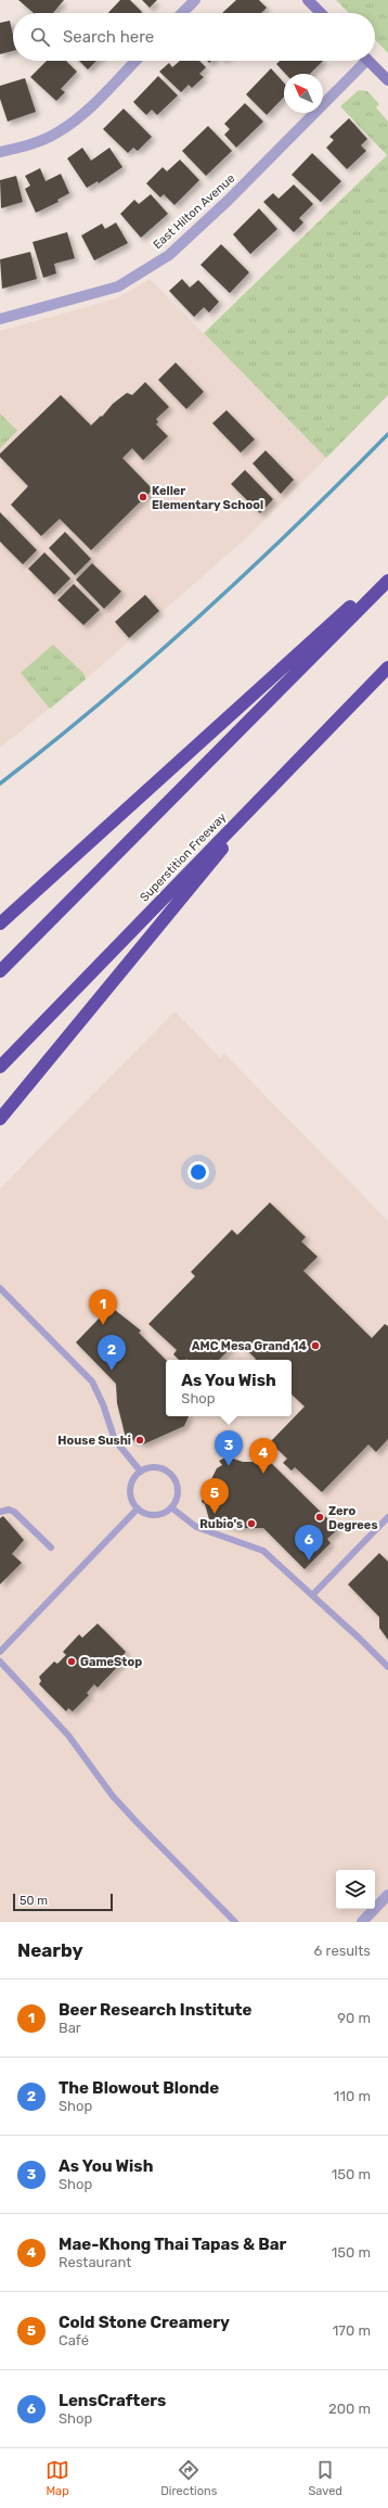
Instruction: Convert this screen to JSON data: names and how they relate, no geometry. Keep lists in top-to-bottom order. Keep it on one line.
{"streets":{"highway":["Superstition Freeway"],"street":["East Hilton Avenue"]},"places":["Keller Elementary School","AMC Mesa Grand 14","House Sushi","Zero Degrees","Rubio's","GameStop"],"scale_bar":"50 m","north":"top left","page":{"search":"Search here","pins":["1","2","3","4","5","6"],"popup":["As You Wish","Shop"],"scale":"50 m","heading":["Nearby","6 results"],"list":[{"mark":"1","name":"Beer Research Institute","note":"Bar","value":"90 m"},{"mark":"2","name":"The Blowout Blonde","note":"Shop","value":"110 m"},{"mark":"3","name":"As You Wish","note":"Shop","value":"150 m"},{"mark":"4","name":"Mae-Khong Thai Tapas & Bar","note":"Restaurant","value":"150 m"},{"mark":"5","name":"Cold Stone Creamery","note":"Café","value":"170 m"},{"mark":"6","name":"LensCrafters","note":"Shop","value":"200 m"}],"nav":["Map","Directions","Saved"]}}
